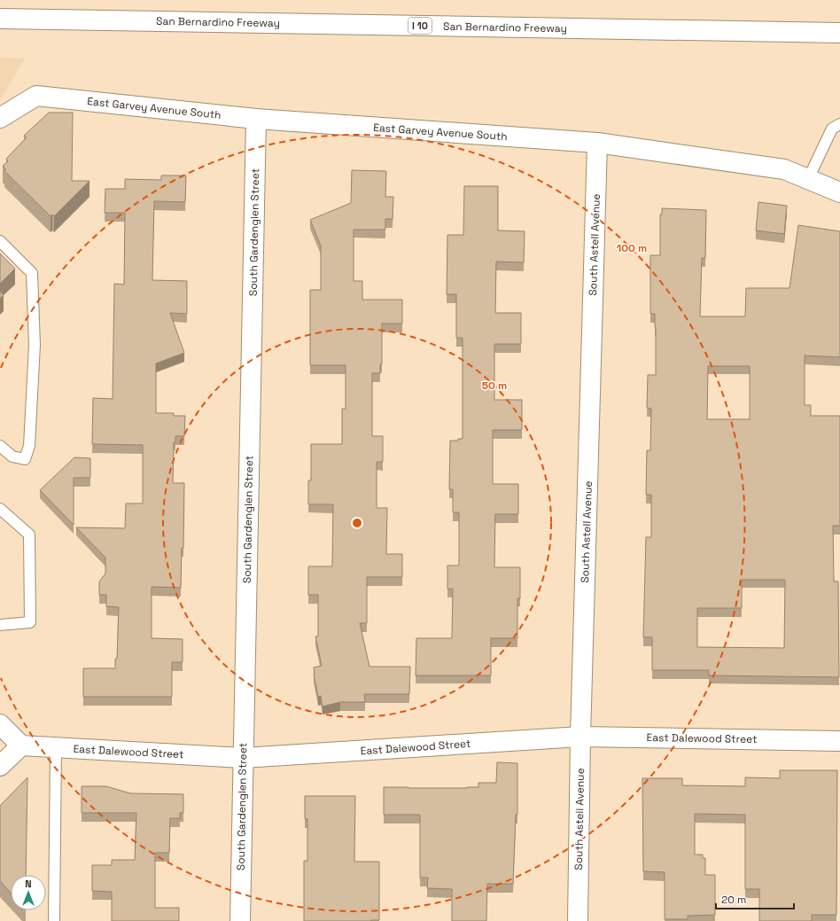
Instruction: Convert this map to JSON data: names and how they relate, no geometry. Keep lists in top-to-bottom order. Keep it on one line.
{"streets":{"main road":["San Bernardino Freeway","I 10","East Garvey Avenue South","South Gardenglen Street","South Astell Avenue","East Dalewood Street"]},"crossings":[["East Garvey Avenue South","South Gardenglen Street"],["East Garvey Avenue South","South Astell Avenue"],["South Gardenglen Street","East Dalewood Street"],["South Astell Avenue","East Dalewood Street"]],"scale_bar":"20 m","north":"top","rings":["100 m","50 m"]}
